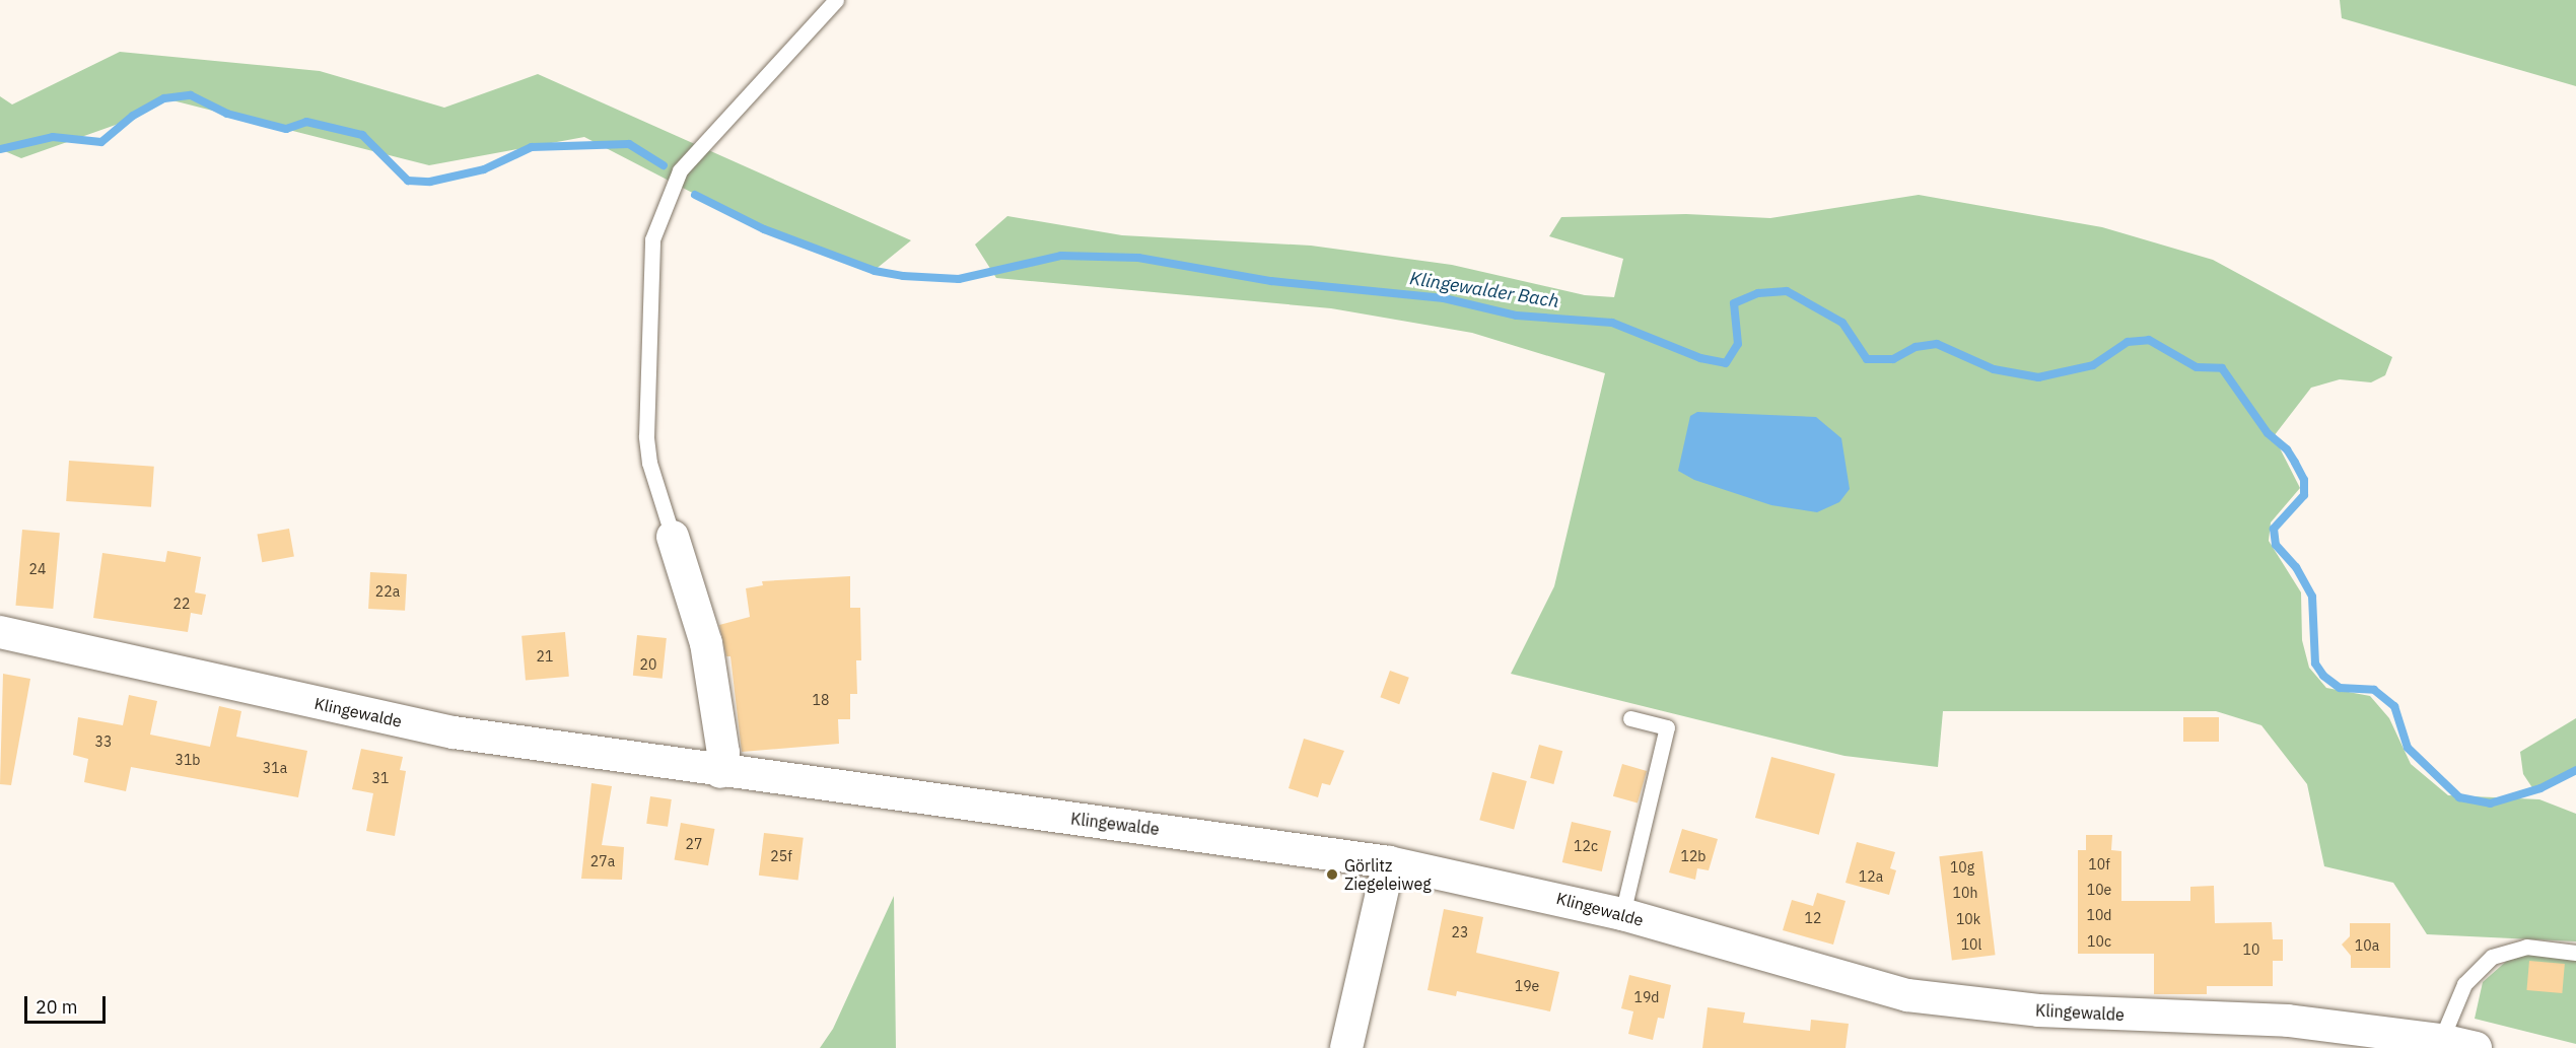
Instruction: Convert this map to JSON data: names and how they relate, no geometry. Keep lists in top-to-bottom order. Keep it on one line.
{"streets":{"street":["Klingewalde"]},"water":["Klingewalder Bach"],"places":["Görlitz Ziegeleiweg"],"house_numbers":["24","22a","22","21","20","18","33","31b","31a","31","27","12c","25f","12b","27a","10f","10g","12a","10e","10h","10d","12","10k","23","10c","10l","10a","10","19e","19d"],"scale_bar":"20 m"}
